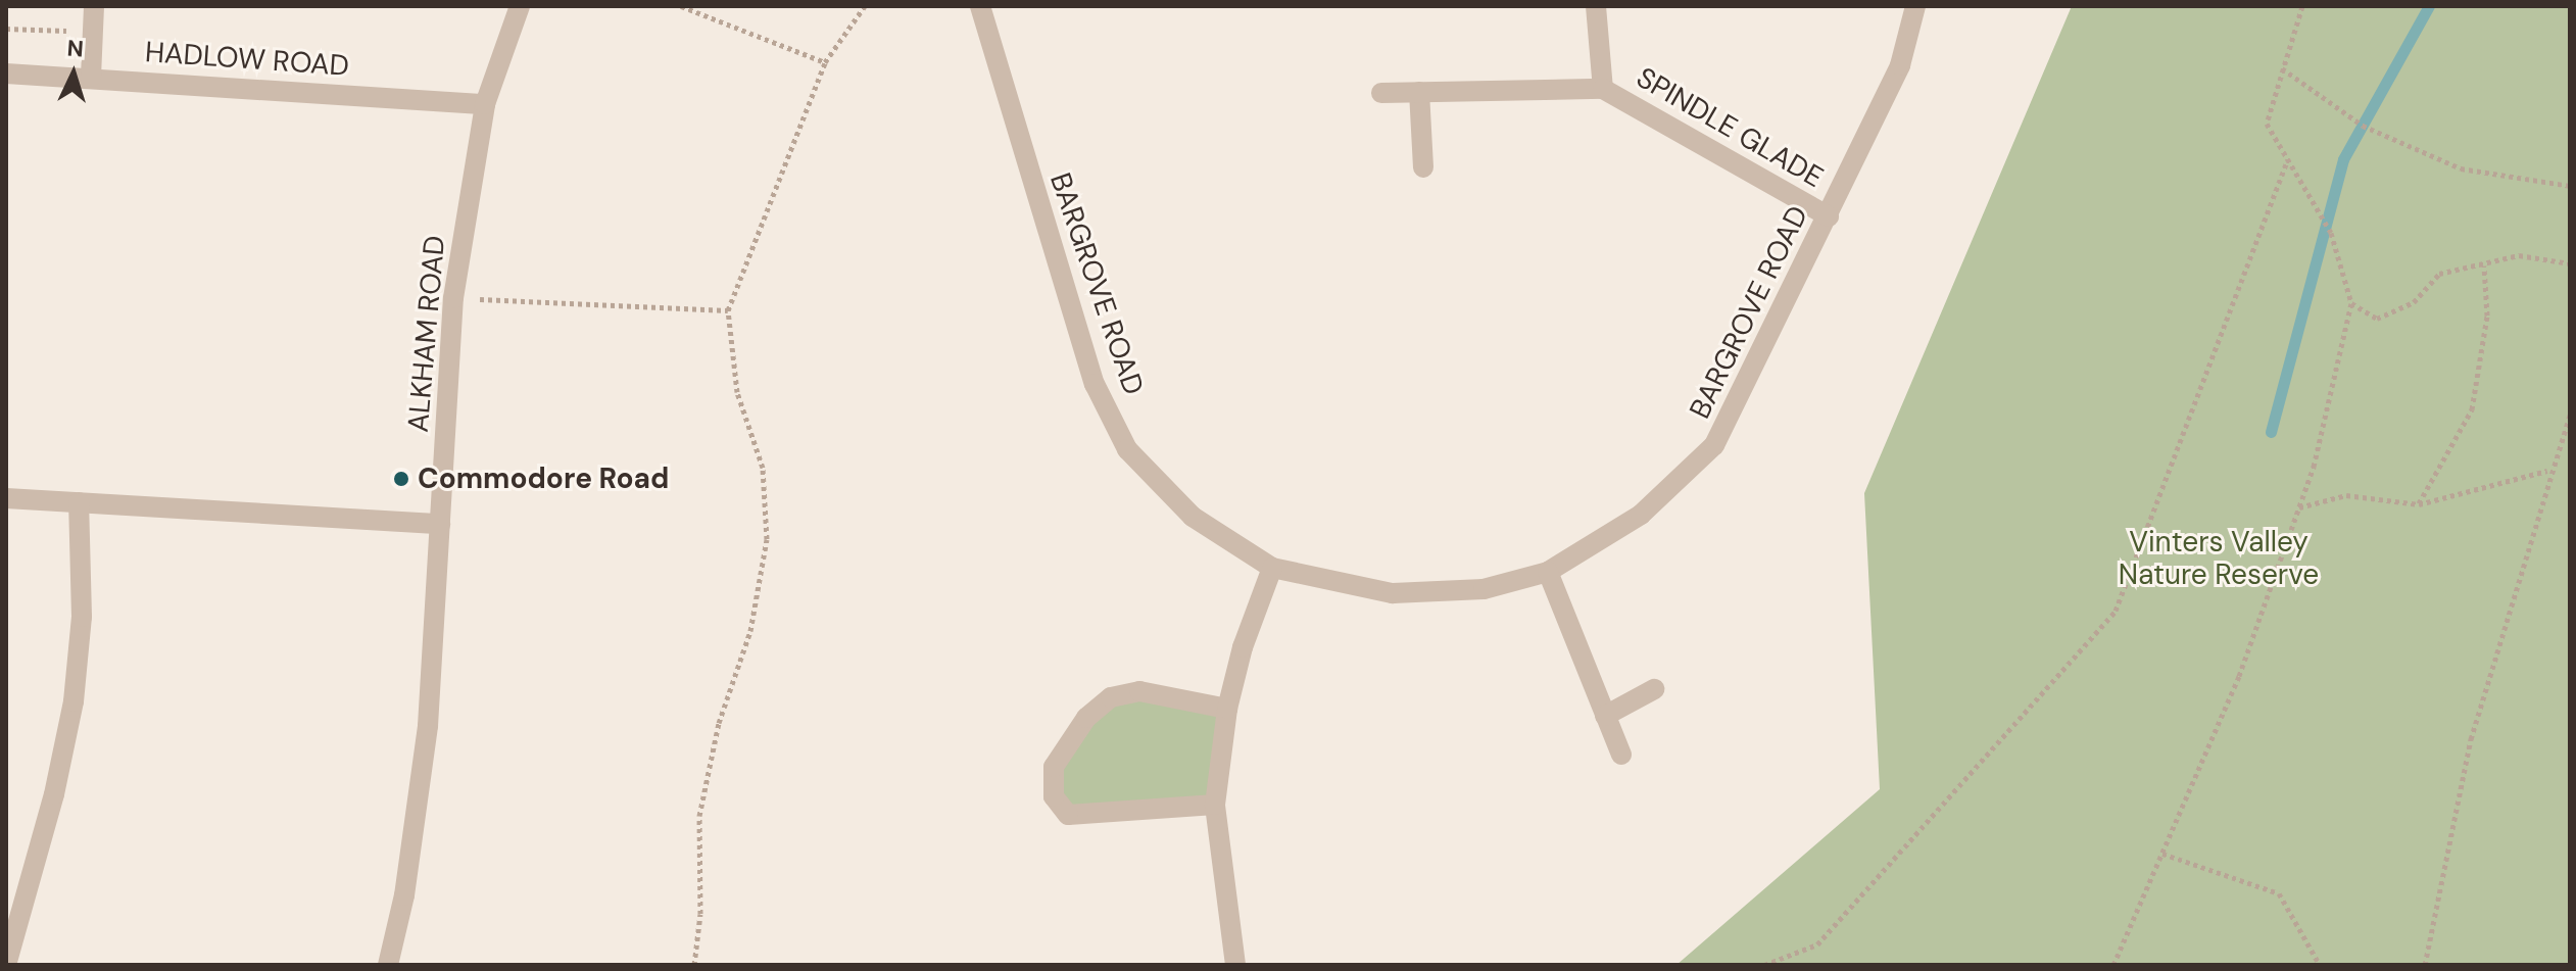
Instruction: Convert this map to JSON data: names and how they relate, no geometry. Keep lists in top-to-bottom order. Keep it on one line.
{"streets":{"street":["HADLOW ROAD","SPINDLE GLADE","BARGROVE ROAD","ALKHAM ROAD"]},"crossings":[["HADLOW ROAD","ALKHAM ROAD"],["SPINDLE GLADE","BARGROVE ROAD"]],"parks":["Vinters Valley Nature Reserve"],"places":["Commodore Road"],"north":"top"}
